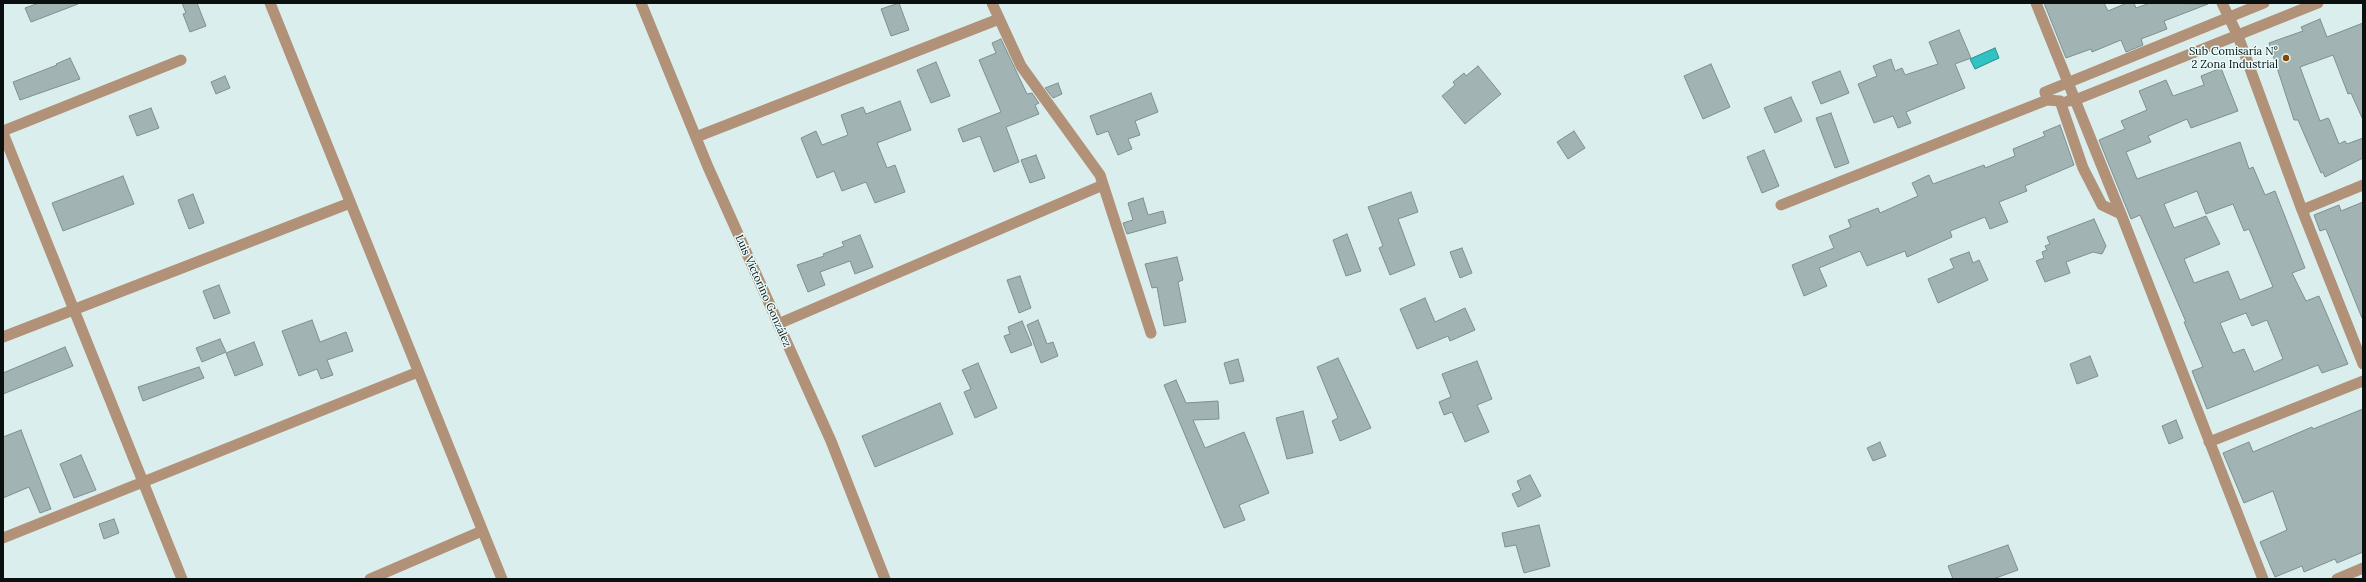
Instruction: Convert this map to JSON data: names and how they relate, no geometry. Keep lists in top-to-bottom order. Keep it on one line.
{"streets":{"street":["Luis Victorino González"]},"places":["Sub Comisaría N° 2 Zona Industrial"]}
